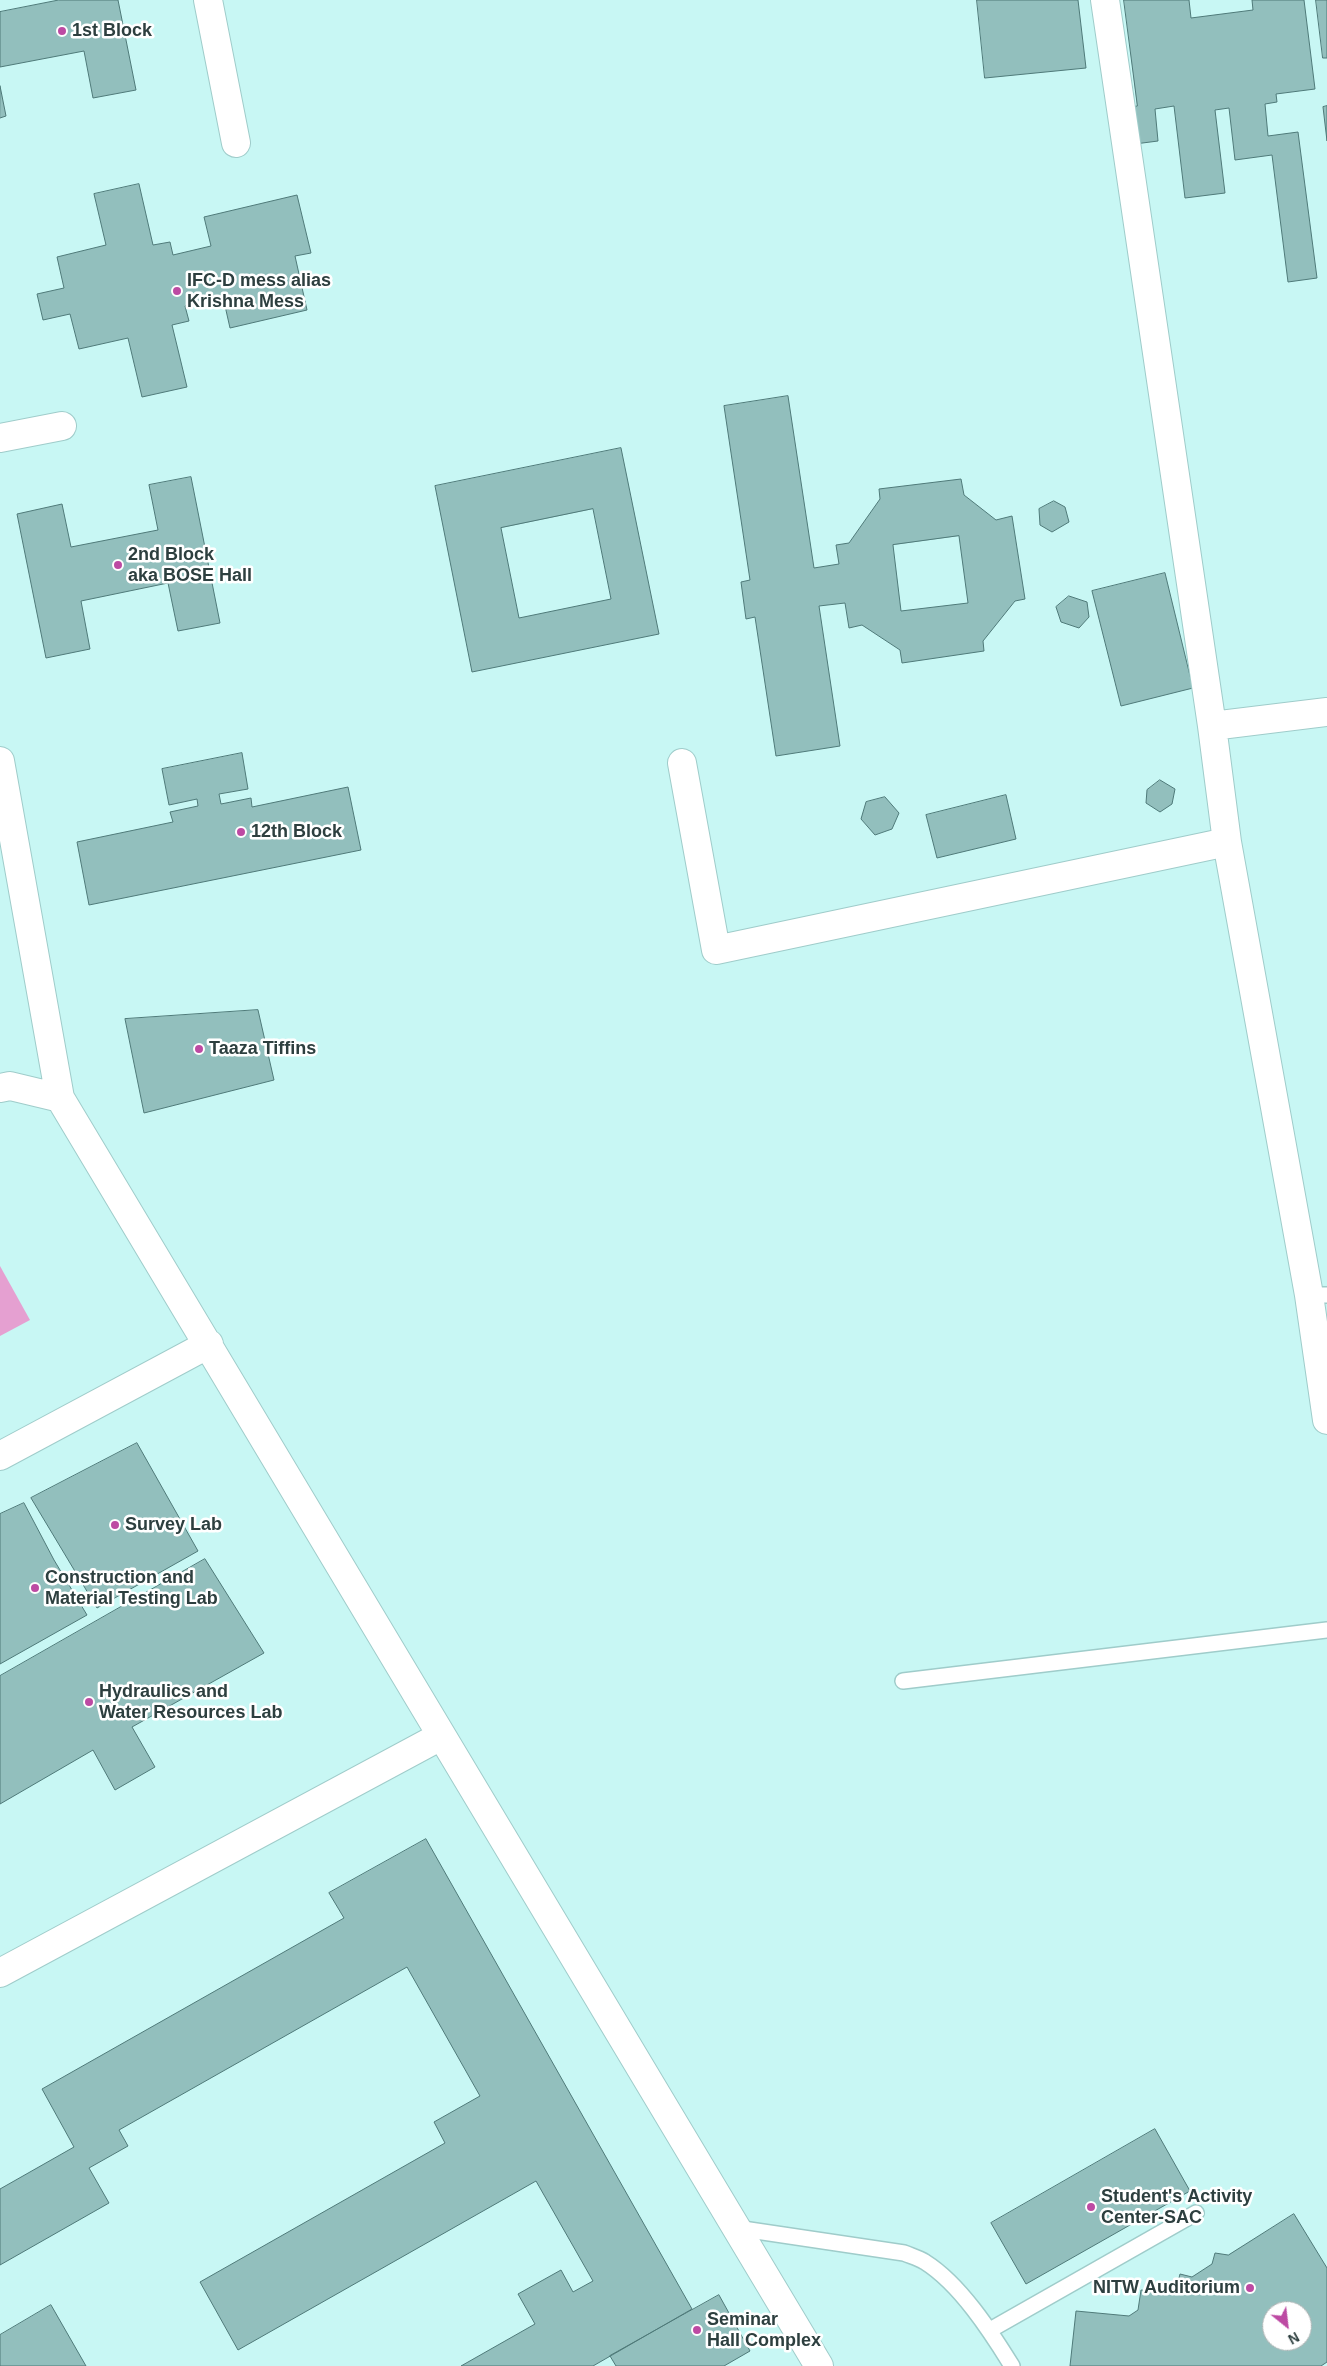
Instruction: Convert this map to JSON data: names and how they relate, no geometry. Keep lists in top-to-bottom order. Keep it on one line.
{"places":["1st Block","IFC-D mess alias Krishna Mess","2nd Block aka BOSE Hall","12th Block","Taaza Tiffins","Survey Lab","Construction and Material Testing Lab","Hydraulics and Water Resources Lab","Student's Activity Center-SAC","NITW Auditorium","Seminar Hall Complex"],"north":"bottom right"}
